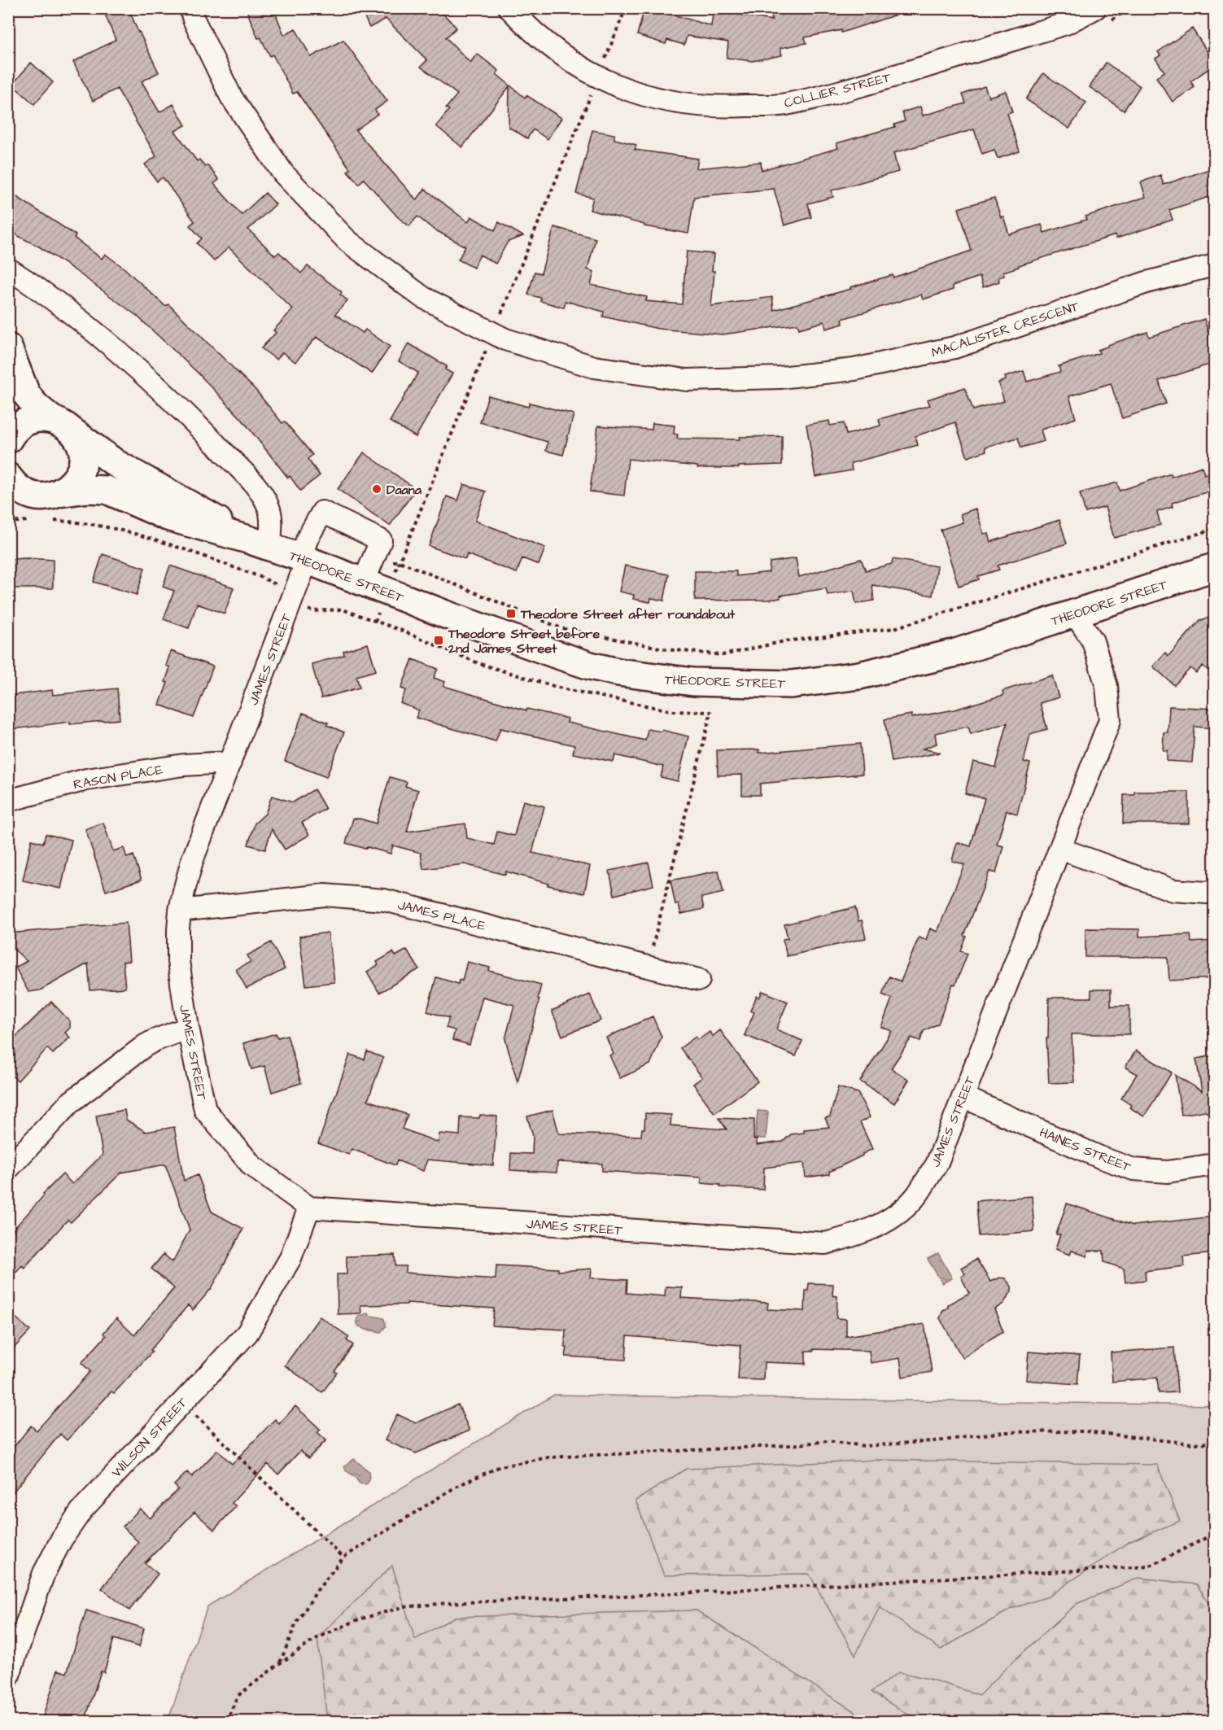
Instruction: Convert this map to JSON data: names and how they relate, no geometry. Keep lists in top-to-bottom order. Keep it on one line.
{"streets":{"main road":["THEODORE STREET"],"street":["COLLIER STREET","MACALISTER CRESCENT","JAMES STREET","RASON PLACE","JAMES PLACE","HAINES STREET","WILSON STREET"]},"crossings":[["THEODORE STREET","JAMES STREET"],["JAMES STREET","RASON PLACE"],["JAMES STREET","JAMES PLACE"],["JAMES STREET","HAINES STREET"],["JAMES STREET","WILSON STREET"]],"places":{"other":["Daana"],"transit":["Theodore Street after roundabout","Theodore Street before 2nd James Street"]}}
